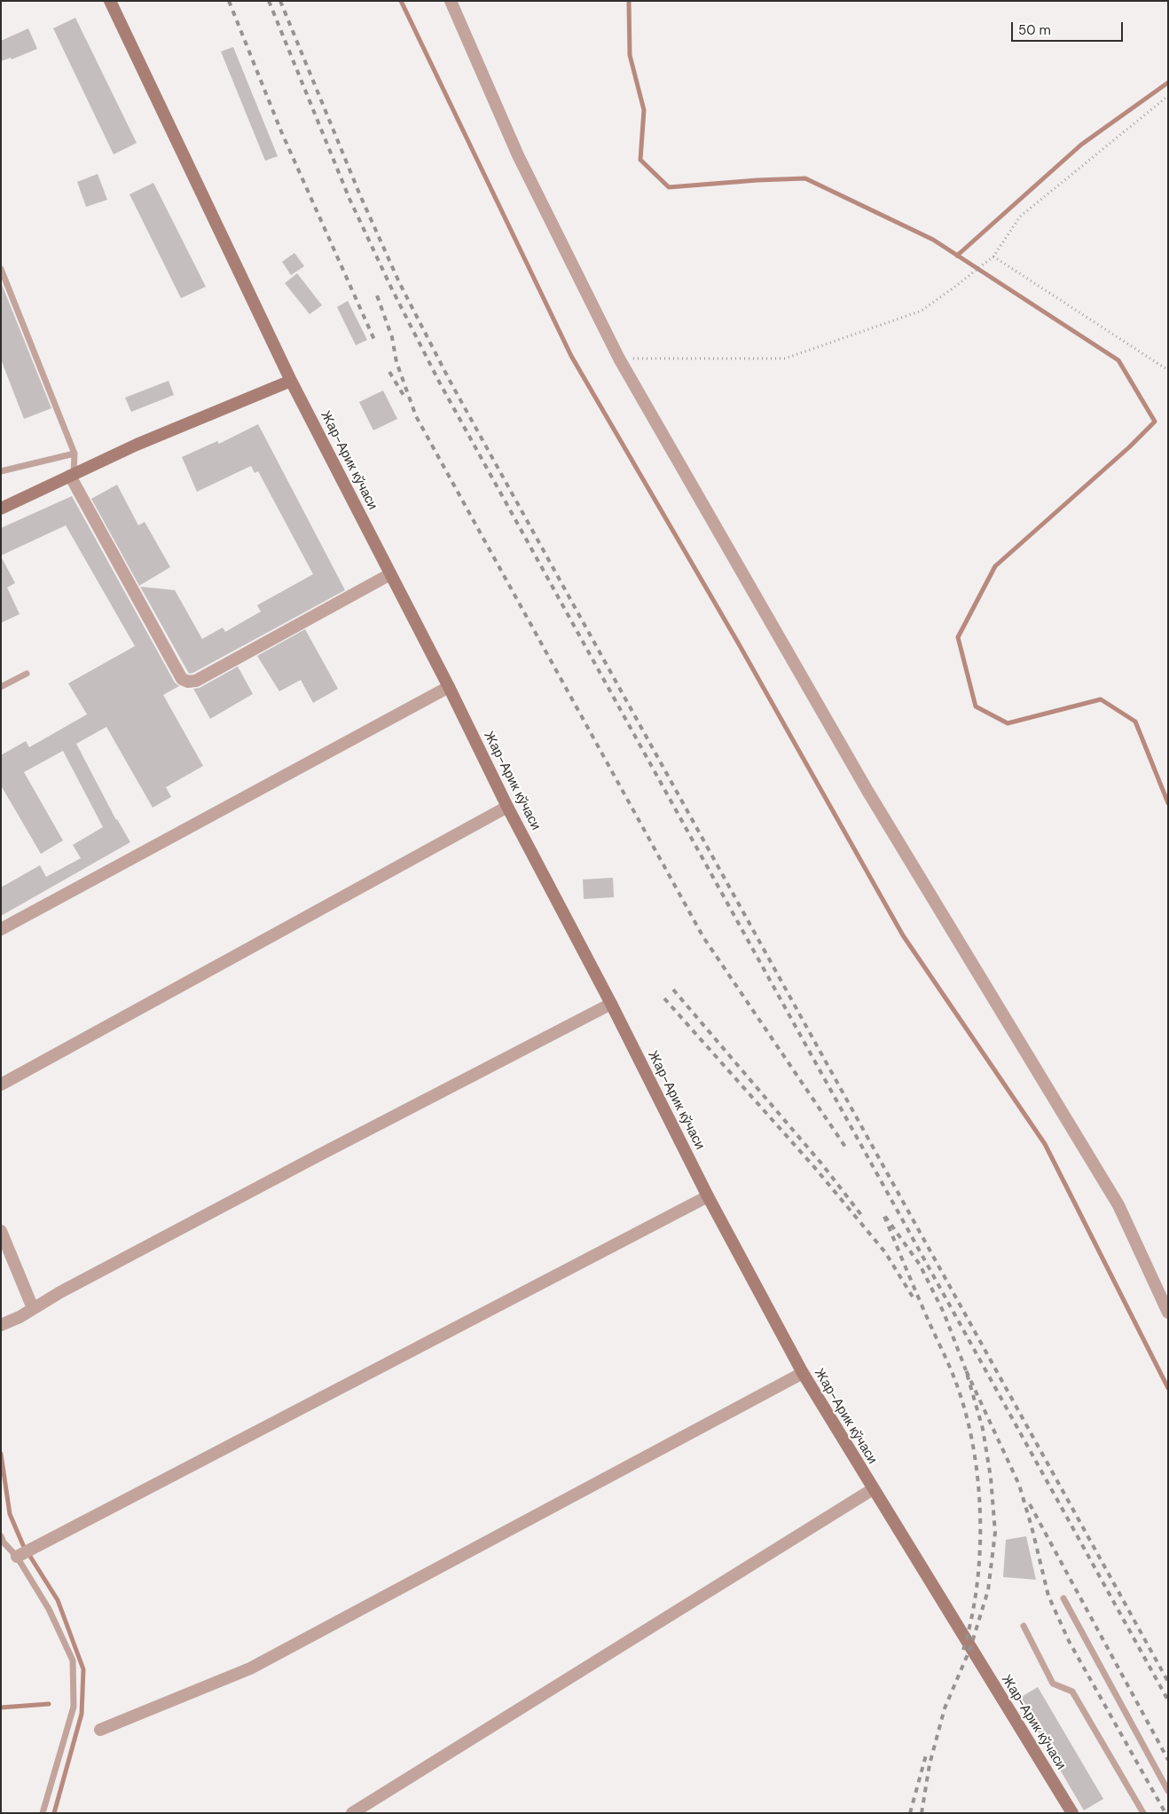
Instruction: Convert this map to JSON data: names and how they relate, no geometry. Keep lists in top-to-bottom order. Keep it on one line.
{"streets":{"main road":["Жар-Арик кўчаси"]},"scale_bar":"50 m"}
